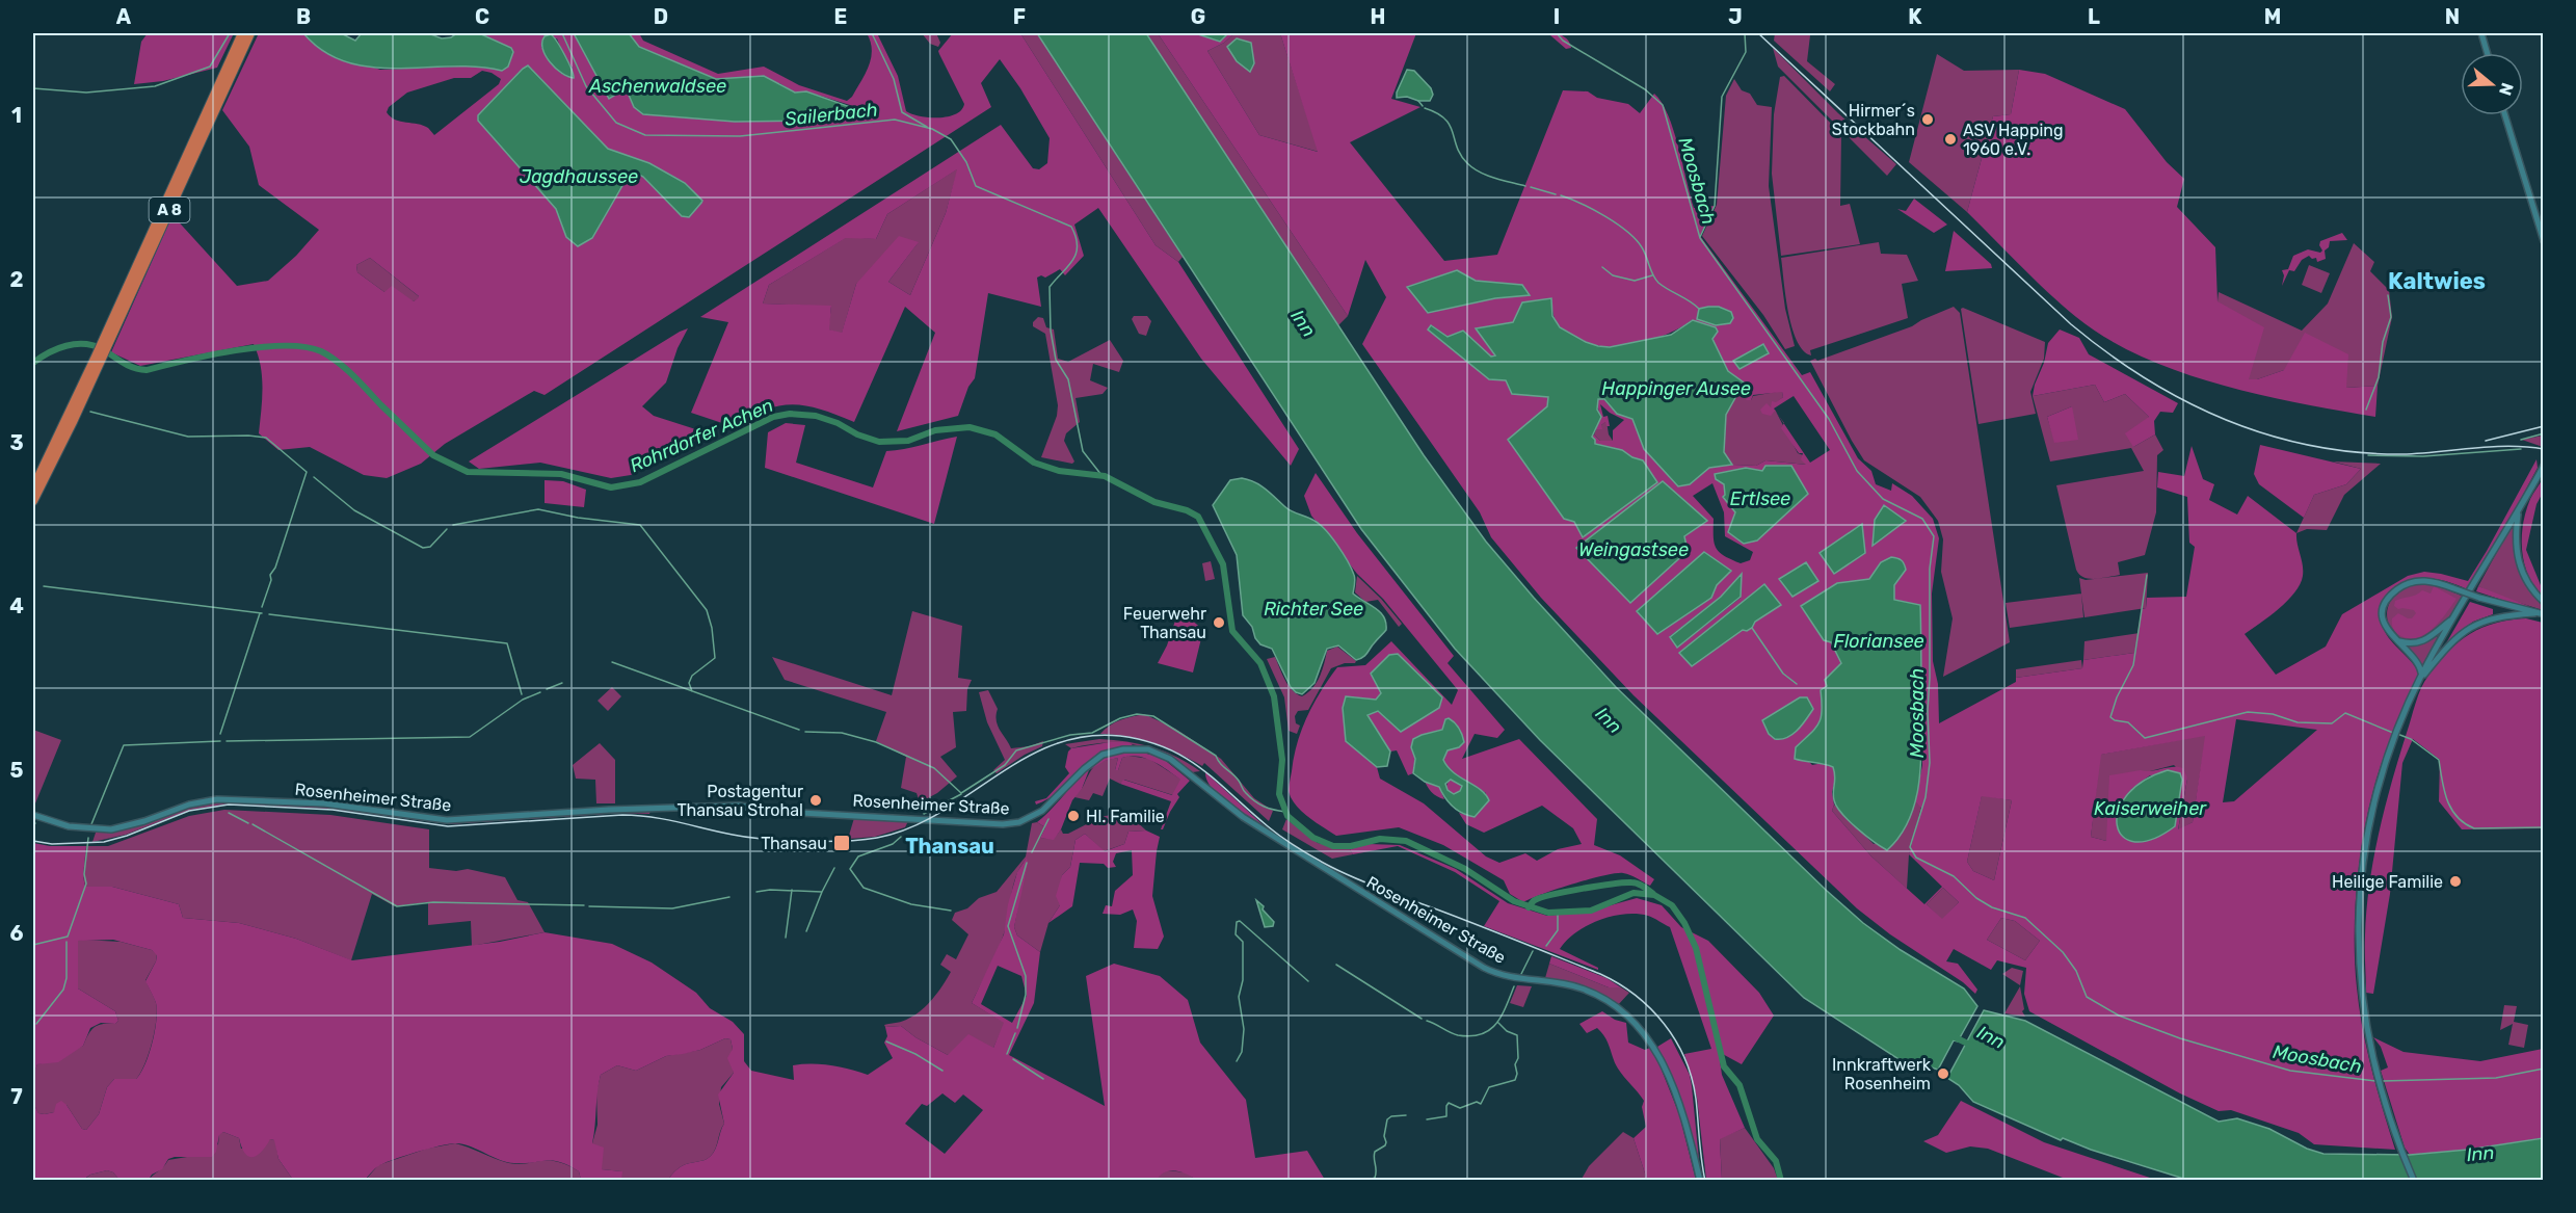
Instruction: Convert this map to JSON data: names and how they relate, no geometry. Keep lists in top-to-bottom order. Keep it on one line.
{"streets":{"highway":["A 8"],"main road":["Rosenheimer Straße"]},"districts":["Kaltwies","Thansau"],"water":["Aschenwaldsee","Sailerbach","Jagdhaussee","Moosbach","Inn","Happinger Ausee","Rohrdorfer Achen","Ertlsee","Weingastsee","Richter See","Floriansee","Kaiserweiher"],"places":{"other":["Hirmer´s Stockbahn","ASV Happing 1960 e.V.","Feuerwehr Thansau","Postagentur Thansau Strohal","Hl. Familie","Heilige Familie","Innkraftwerk Rosenheim"],"transit":["Thansau"]},"north":"right","grid":{"columns":["A","B","C","D","E","F","G","H","I","J","K","L","M","N"],"rows":["1","2","3","4","5","6","7"]}}
